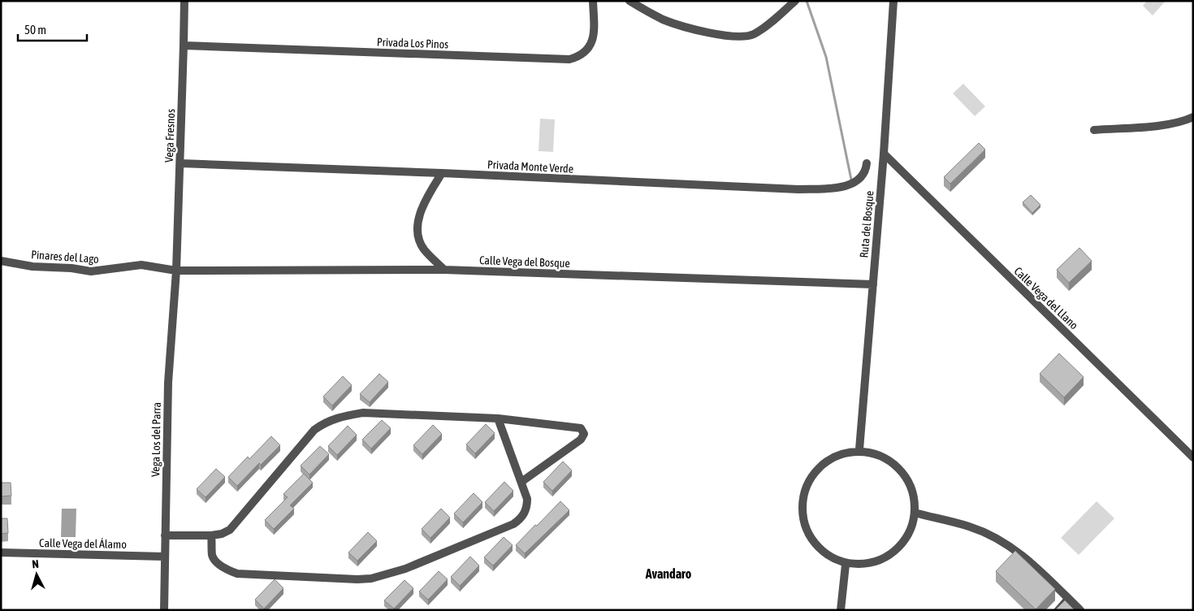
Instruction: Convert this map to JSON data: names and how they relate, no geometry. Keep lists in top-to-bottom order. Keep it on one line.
{"streets":{"street":["Privada Los Pinos","Vega Fresnos","Privada Monte Verde","Ruta del Bosque","Pinares del Lago","Calle Vega del Bosque","Calle Vega del Llano","Vega Los del Parra","Calle Vega del Álamo"]},"crossings":[["Privada Los Pinos","Vega Fresnos"],["Vega Fresnos","Privada Monte Verde"],["Vega Fresnos","Pinares del Lago"],["Vega Fresnos","Calle Vega del Bosque"],["Vega Fresnos","Vega Los del Parra"],["Ruta del Bosque","Calle Vega del Bosque"],["Ruta del Bosque","Calle Vega del Llano"],["Pinares del Lago","Calle Vega del Bosque"],["Pinares del Lago","Vega Los del Parra"],["Calle Vega del Bosque","Vega Los del Parra"],["Vega Los del Parra","Calle Vega del Álamo"]],"districts":["Avandaro"],"scale_bar":"50 m","north":"top"}
